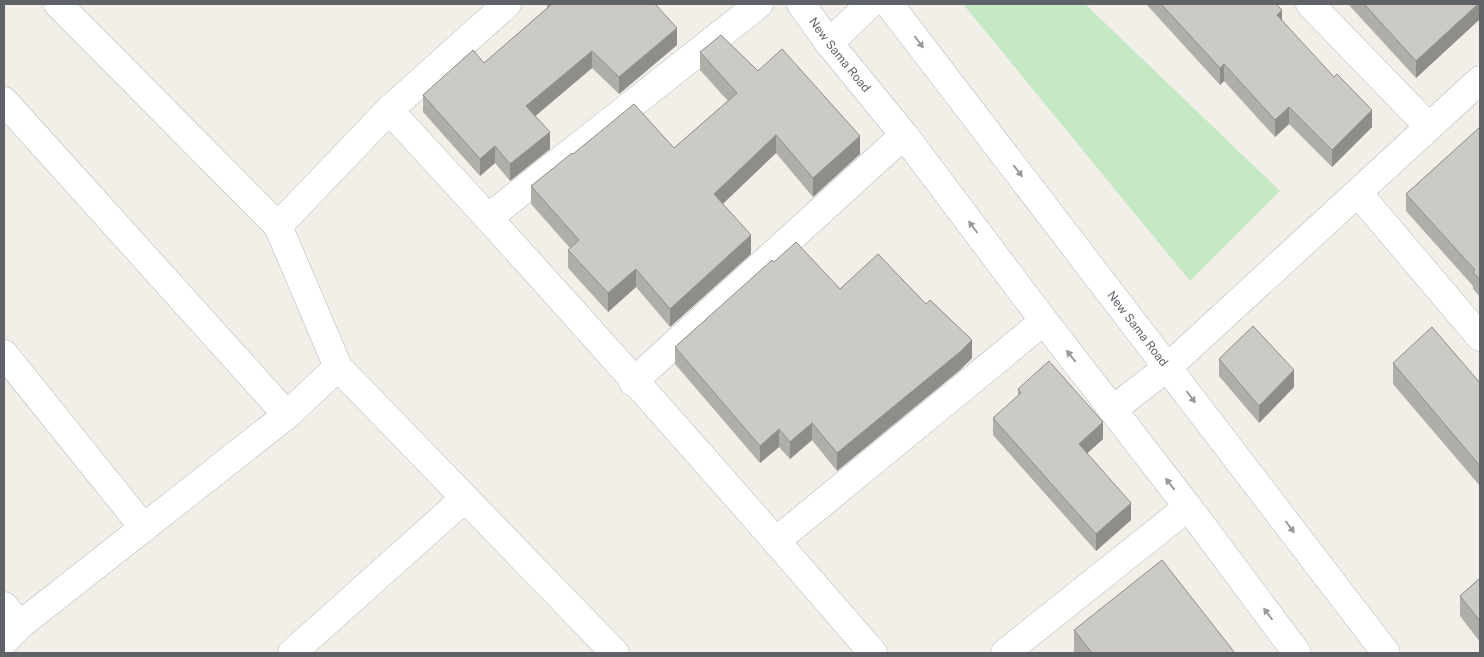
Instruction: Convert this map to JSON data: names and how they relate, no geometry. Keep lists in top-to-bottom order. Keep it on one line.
{"streets":{"street":["New Sama Road"]}}
